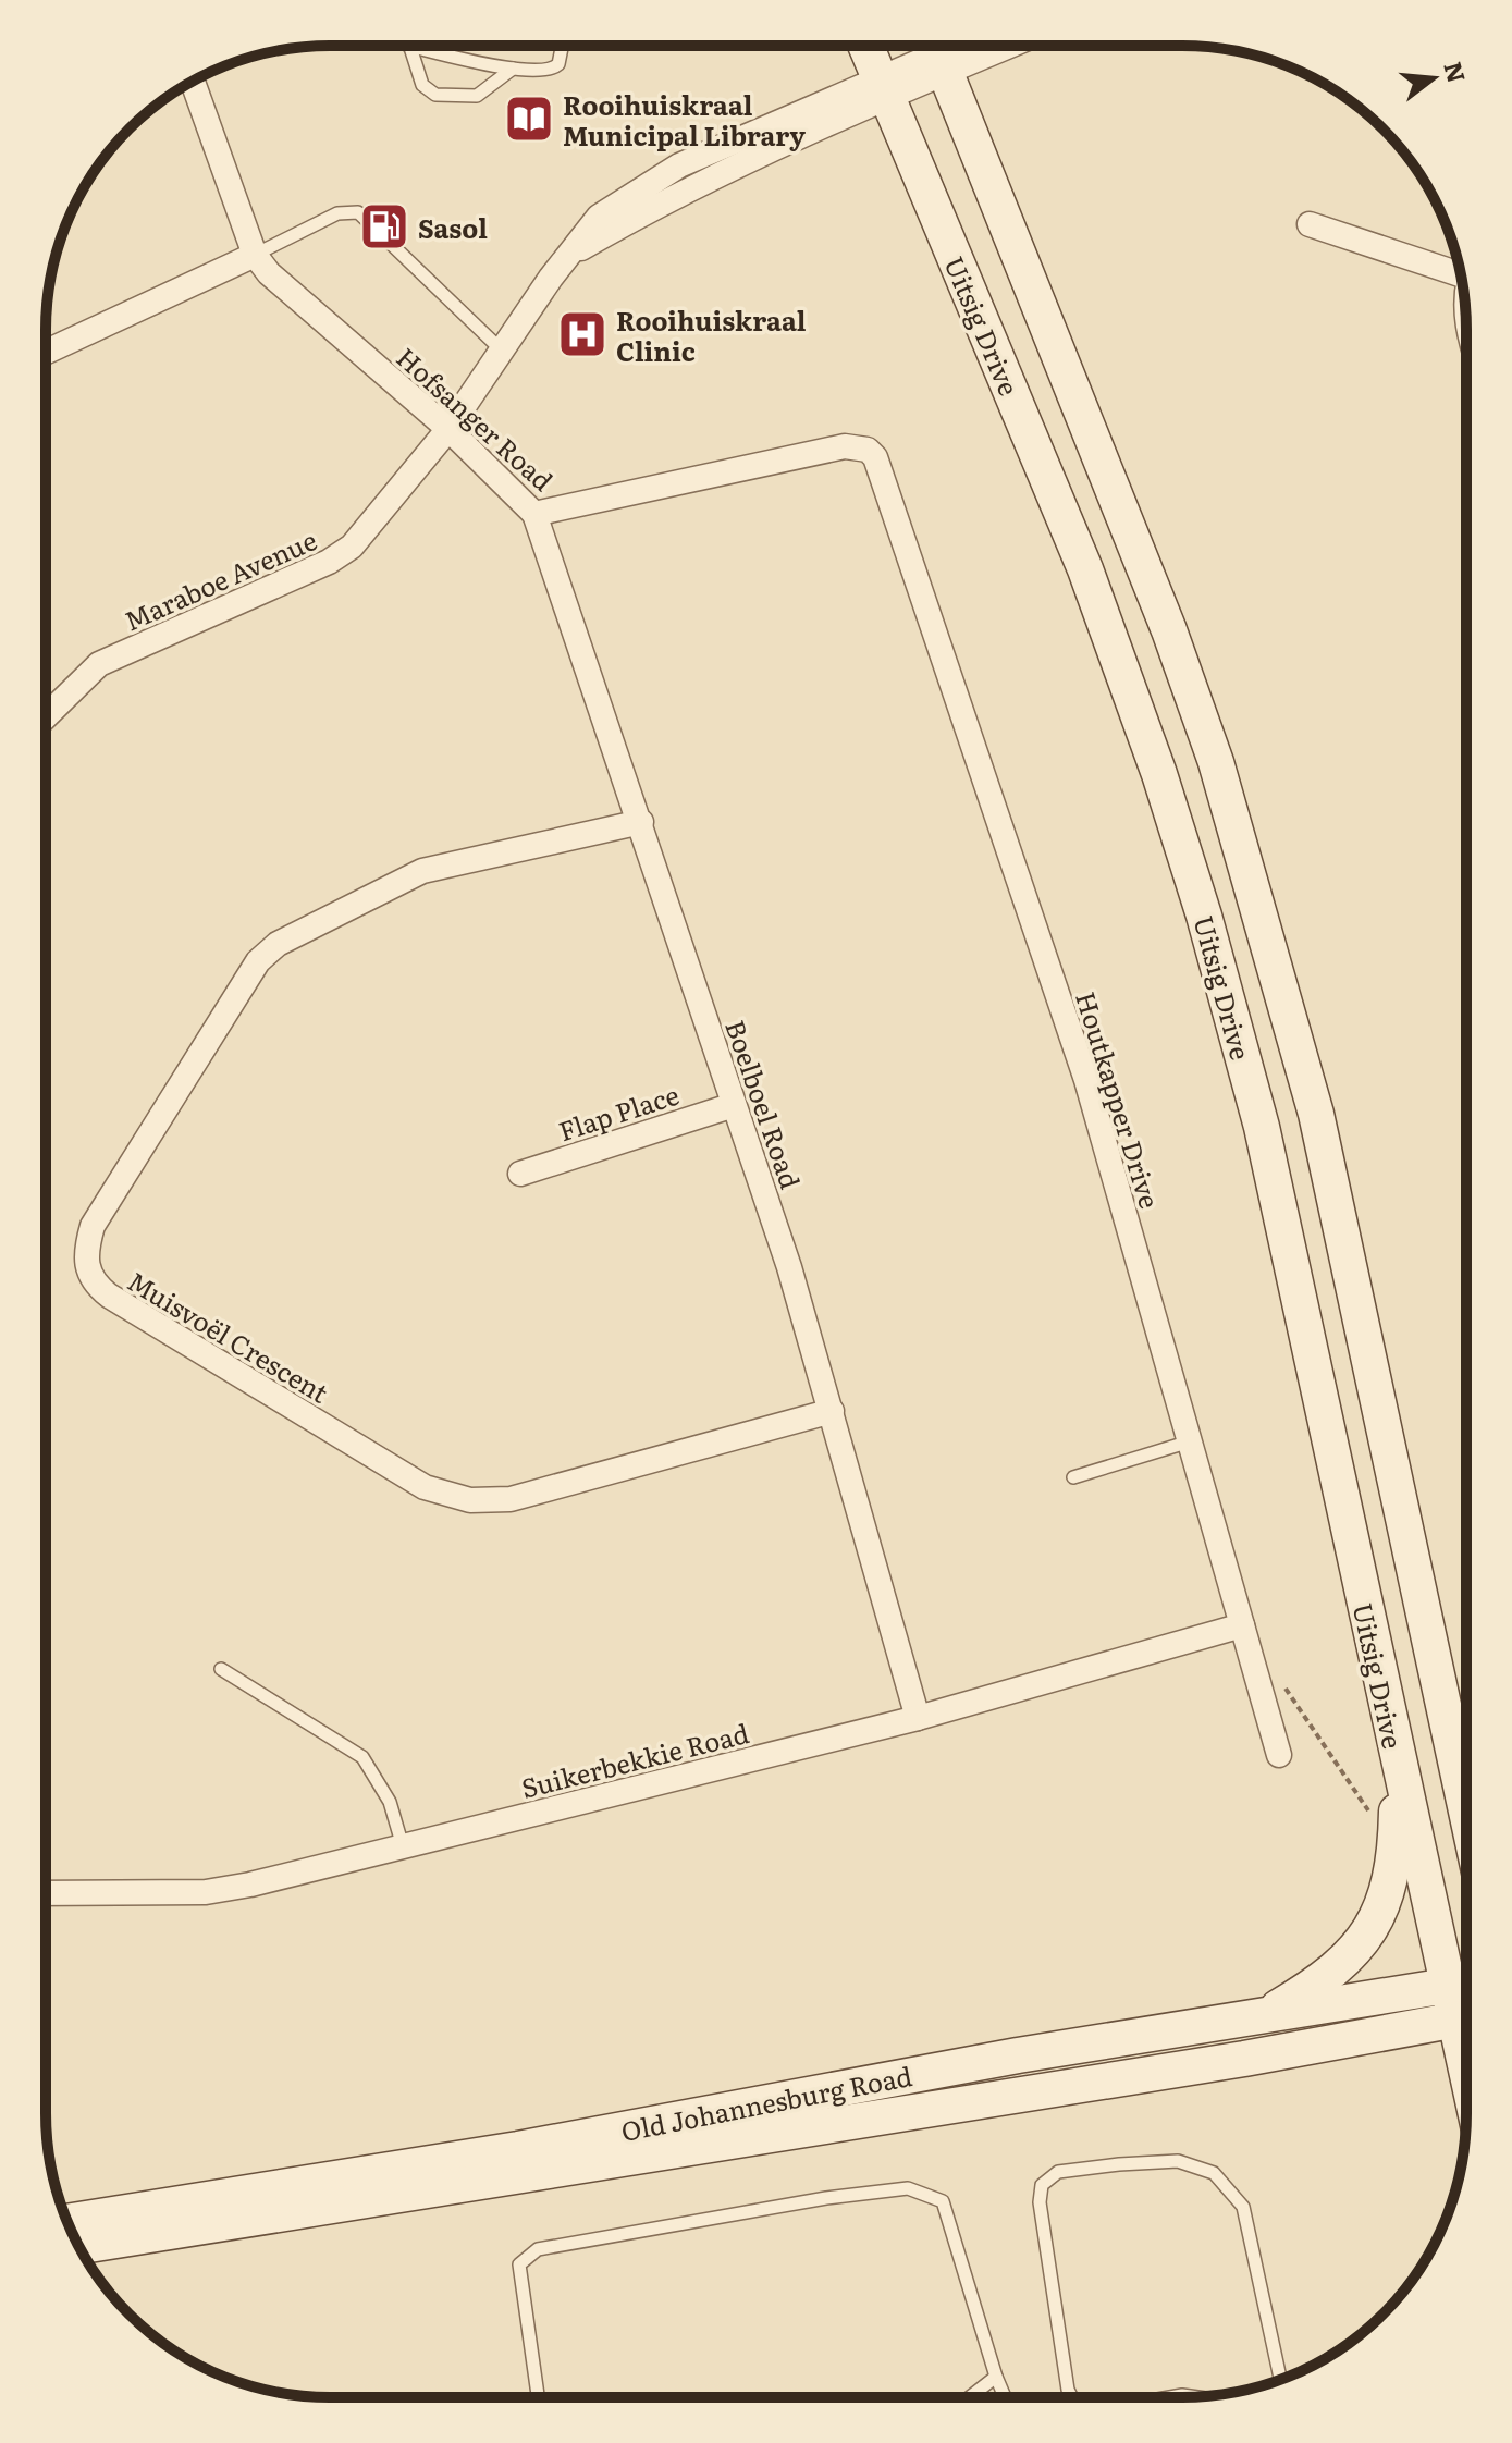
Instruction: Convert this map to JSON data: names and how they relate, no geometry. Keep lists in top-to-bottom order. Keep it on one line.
{"streets":{"main road":["Uitsig Drive","Old Johannesburg Road"],"street":["Hofsanger Road","Maraboe Avenue","Houtkapper Drive","Boelboel Road","Flap Place","Muisvoël Crescent","Suikerbekkie Road"]},"crossings":[["Uitsig Drive","Maraboe Avenue"],["Hofsanger Road","Maraboe Avenue"],["Hofsanger Road","Houtkapper Drive"],["Hofsanger Road","Boelboel Road"],["Houtkapper Drive","Suikerbekkie Road"],["Boelboel Road","Flap Place"],["Boelboel Road","Muisvoël Crescent"],["Boelboel Road","Suikerbekkie Road"]],"places":{"library":["Rooihuiskraal Municipal Library"],"fuel station":["Sasol"],"hospital":["Rooihuiskraal Clinic"]},"north":"right"}
